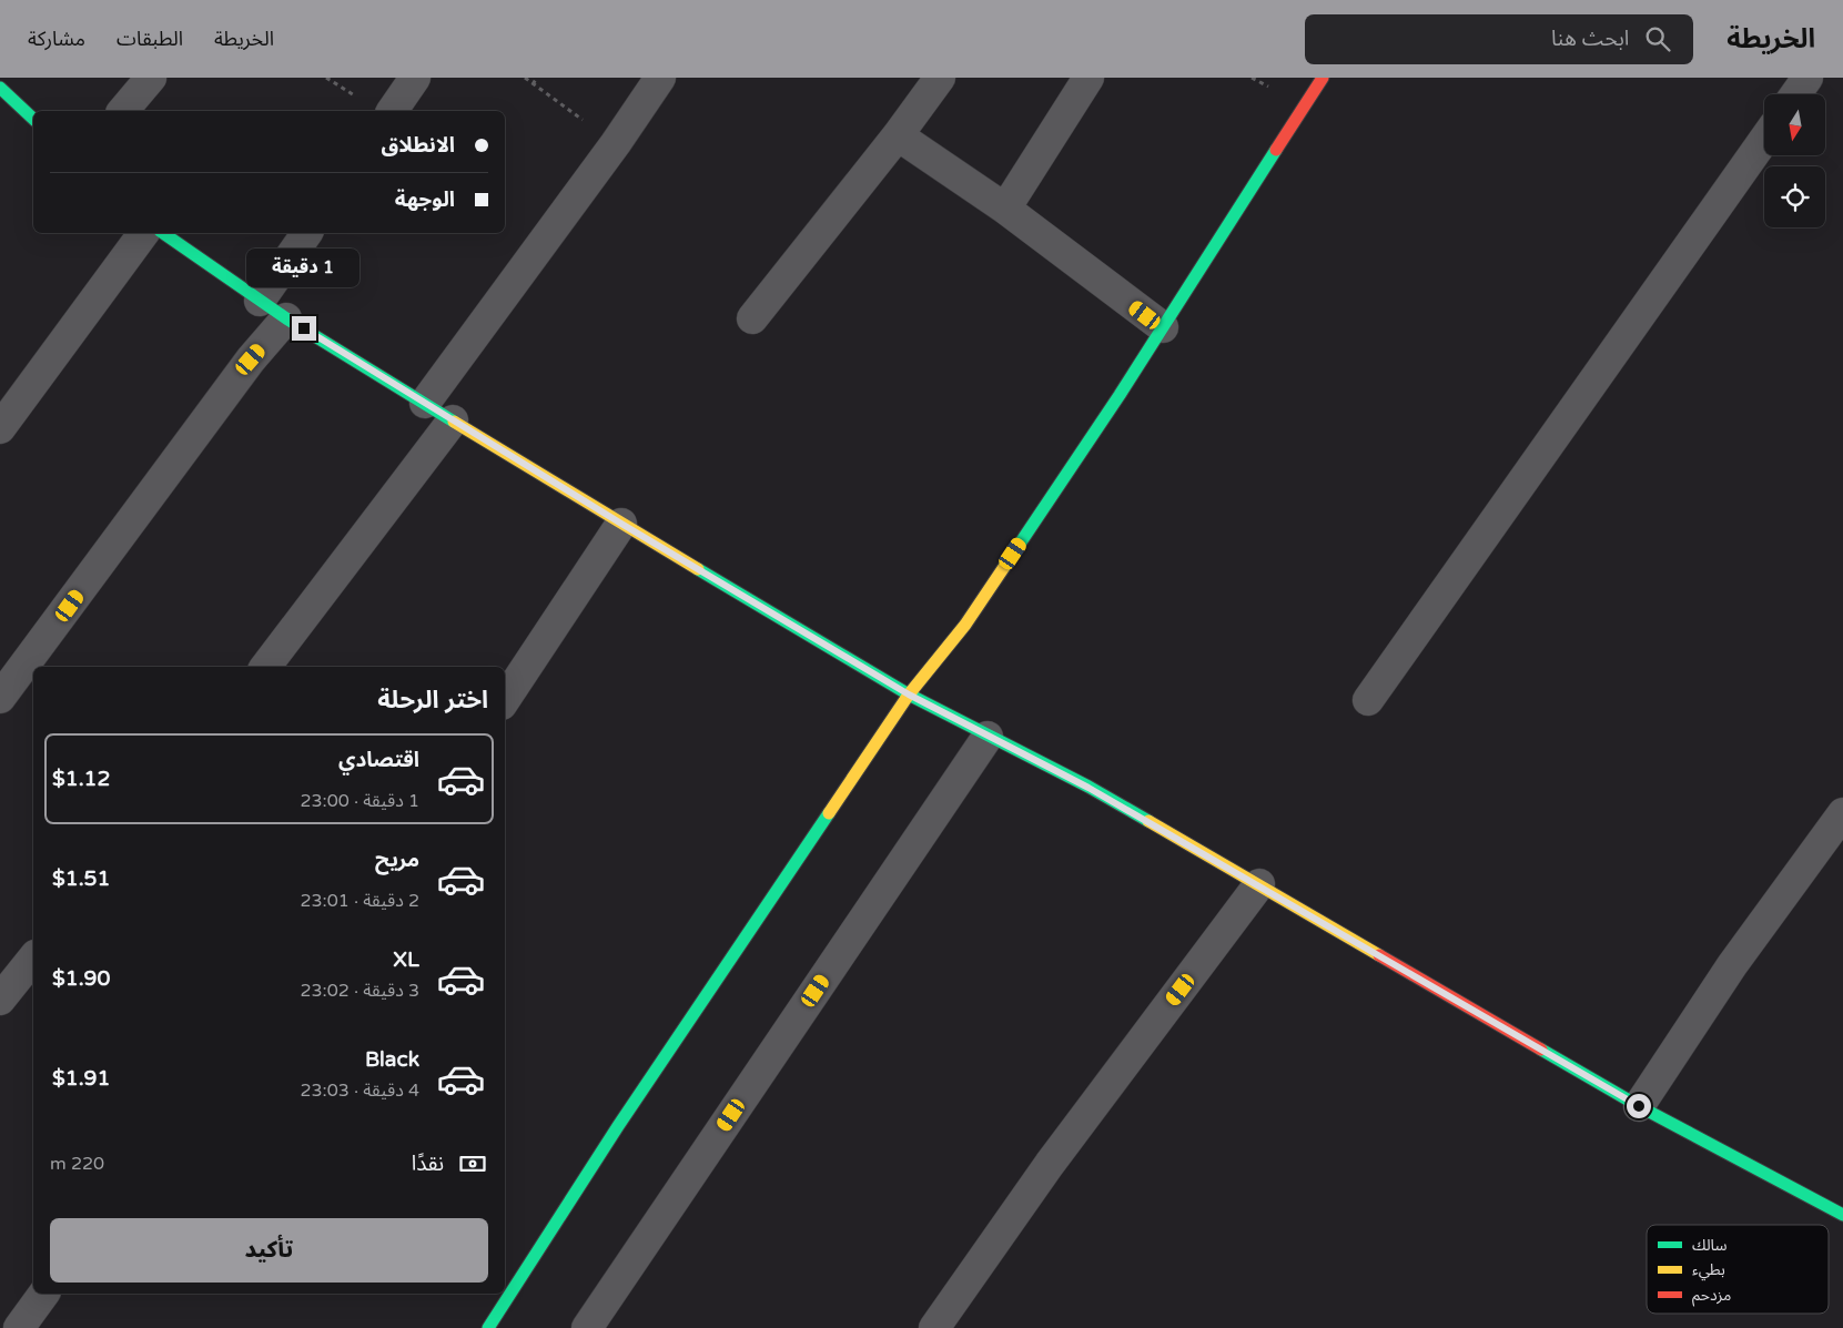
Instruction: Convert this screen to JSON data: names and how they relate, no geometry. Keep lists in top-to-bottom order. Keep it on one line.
{"legend":["سالك","بطيء","مزدحم"],"north":"bottom","page":{"header":"الخريطة","search":"ابحث هنا","nav":["الخريطة","الطبقات","مشاركة"],"banner":["الانطلاق","الوجهة"],"bubble":"1 دقيقة","heading":"اختر الرحلة","list":[{"name":"اقتصادي","note":"1 دقيقة · 23:00","value":"$1.12"},{"name":"مريح","note":"2 دقيقة · 23:01","value":"$1.51"},{"name":"XL","note":"3 دقيقة · 23:02","value":"$1.90"},{"name":"Black","note":"4 دقيقة · 23:03","value":"$1.91"}],"pay":["نقدًا","220 m"],"buttons":"تأكيد"}}
